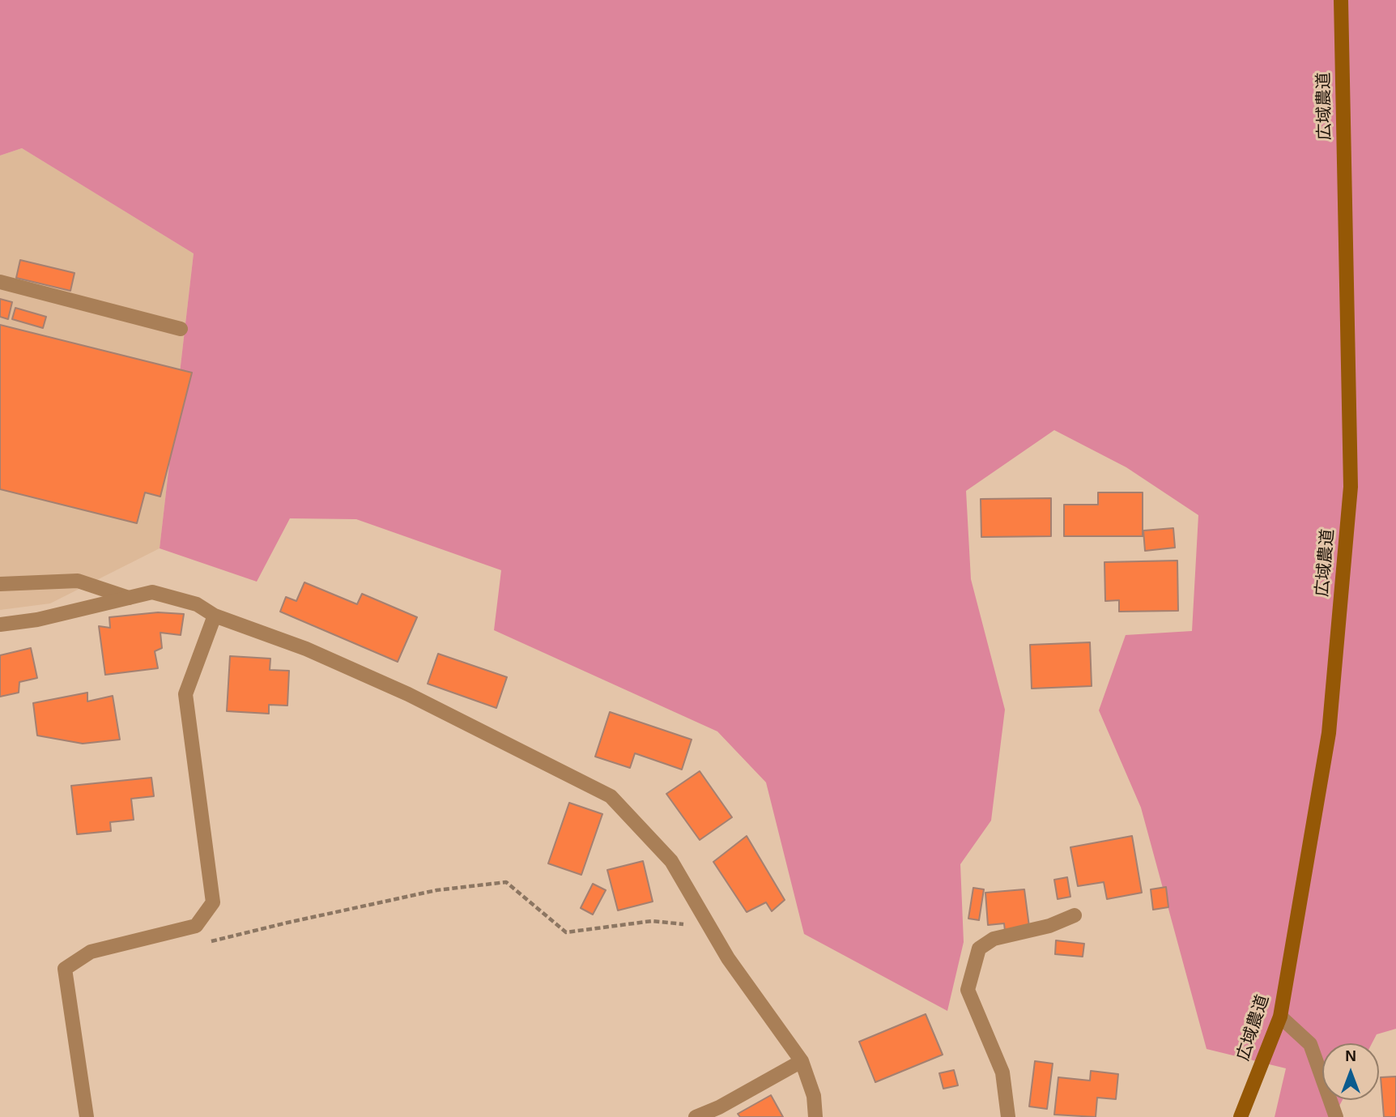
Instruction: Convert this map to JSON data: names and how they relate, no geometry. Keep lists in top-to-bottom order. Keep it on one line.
{"streets":{"street":["広域農道"]},"north":"top"}
